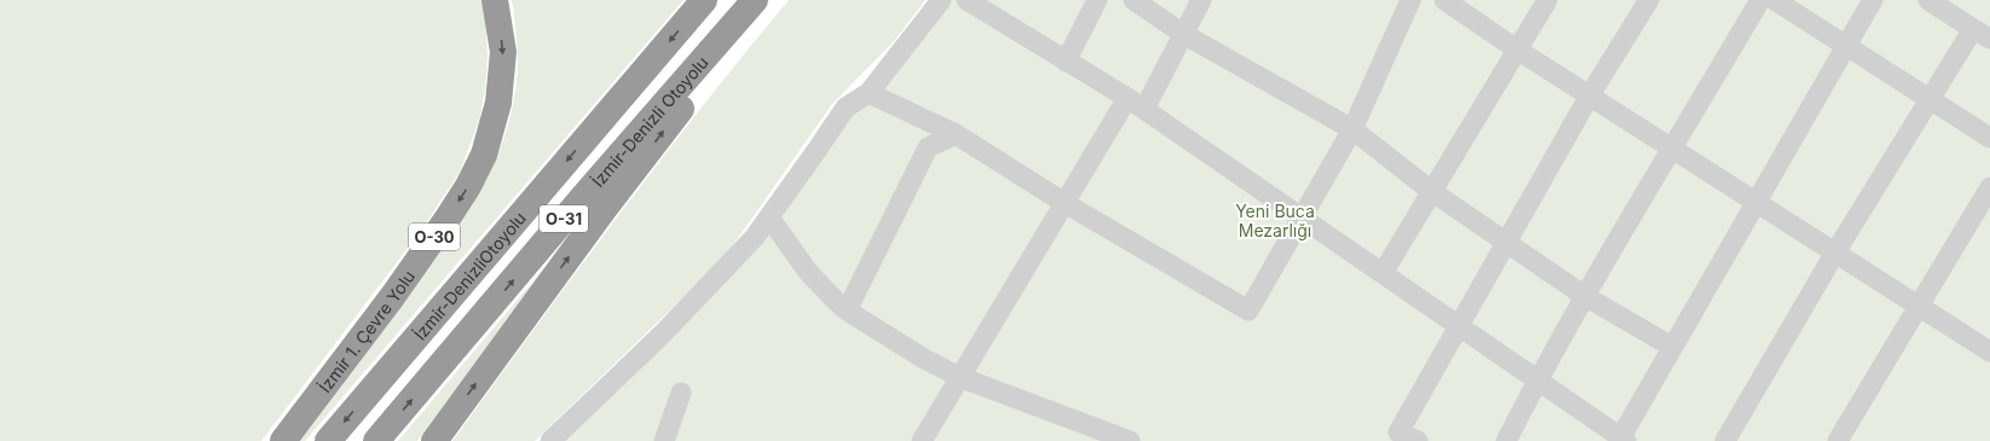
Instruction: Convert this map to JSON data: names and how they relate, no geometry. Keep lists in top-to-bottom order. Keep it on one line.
{"streets":{"highway":["İzmir-Denizli Otoyolu","O-31","O-30","İzmir-DenizliOtoyolu","İzmir 1. Çevre Yolu"]},"parks":["Yeni Buca Mezarlığı"]}
